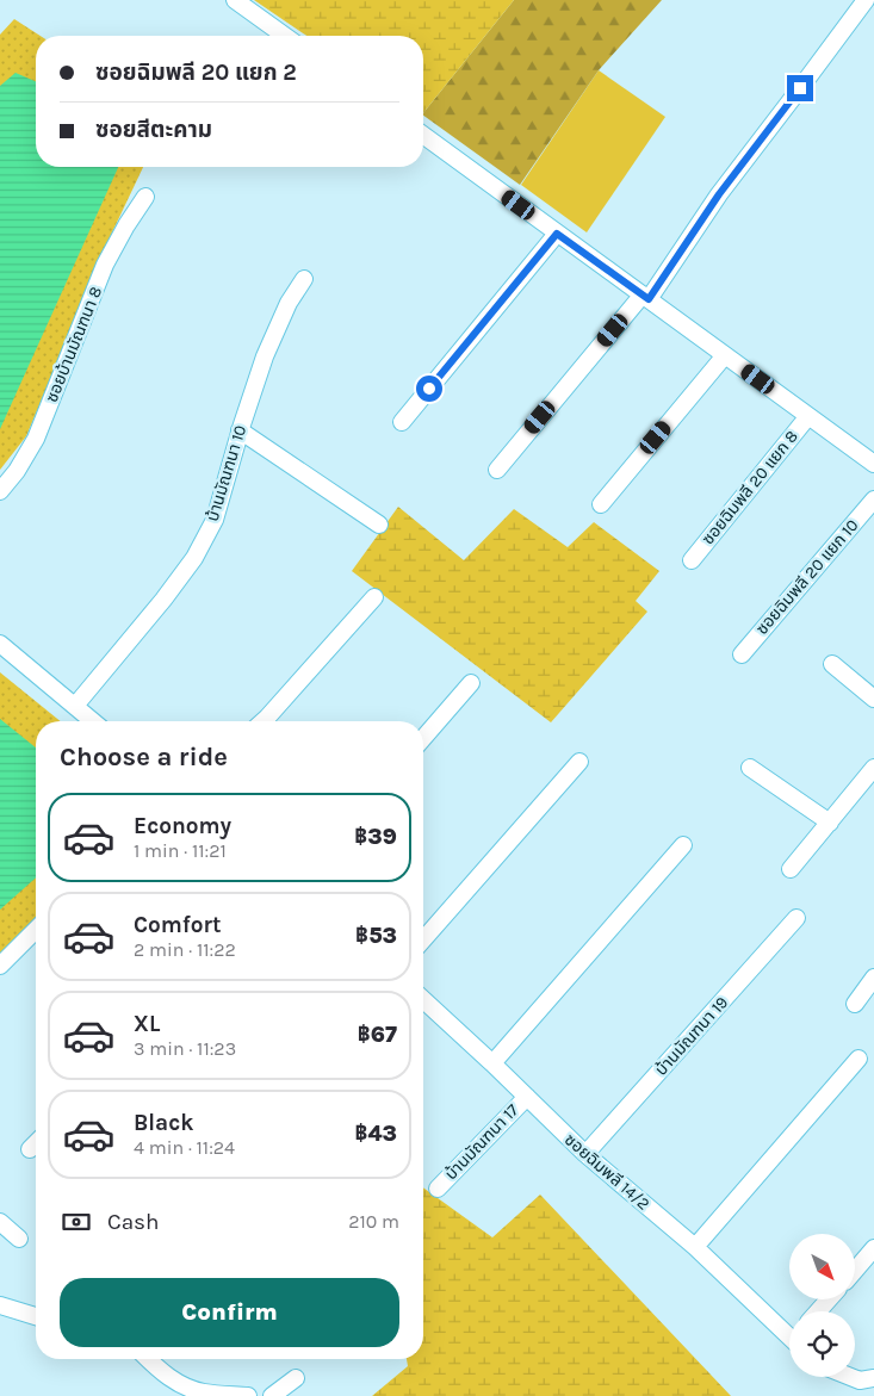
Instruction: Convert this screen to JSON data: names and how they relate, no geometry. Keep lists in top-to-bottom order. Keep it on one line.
{"streets":{"street":["ซอยบ้านมัณฑนา 8","บ้านมัณฑนา 10","ซอยฉิมพลี 20 แยก 8","ซอยฉิมพลี 20 แยก 10","บ้านมัณฑนา 19","บ้านมัณฑนา 17","ซอยฉิมพลี 14/2"]},"crossings":[["บ้านมัณฑนา 19","ซอยฉิมพลี 14/2"],["บ้านมัณฑนา 17","ซอยฉิมพลี 14/2"]],"north":"bottom right","page":{"banner":["ซอยฉิมพลี 20 แยก 2","ซอยสีตะคาม"],"heading":"Choose a ride","list":[{"name":"Economy","note":"1 min · 11:21","value":"฿39"},{"name":"Comfort","note":"2 min · 11:22","value":"฿53"},{"name":"XL","note":"3 min · 11:23","value":"฿67"},{"name":"Black","note":"4 min · 11:24","value":"฿43"}],"pay":["Cash","210 m"],"buttons":"Confirm"}}
